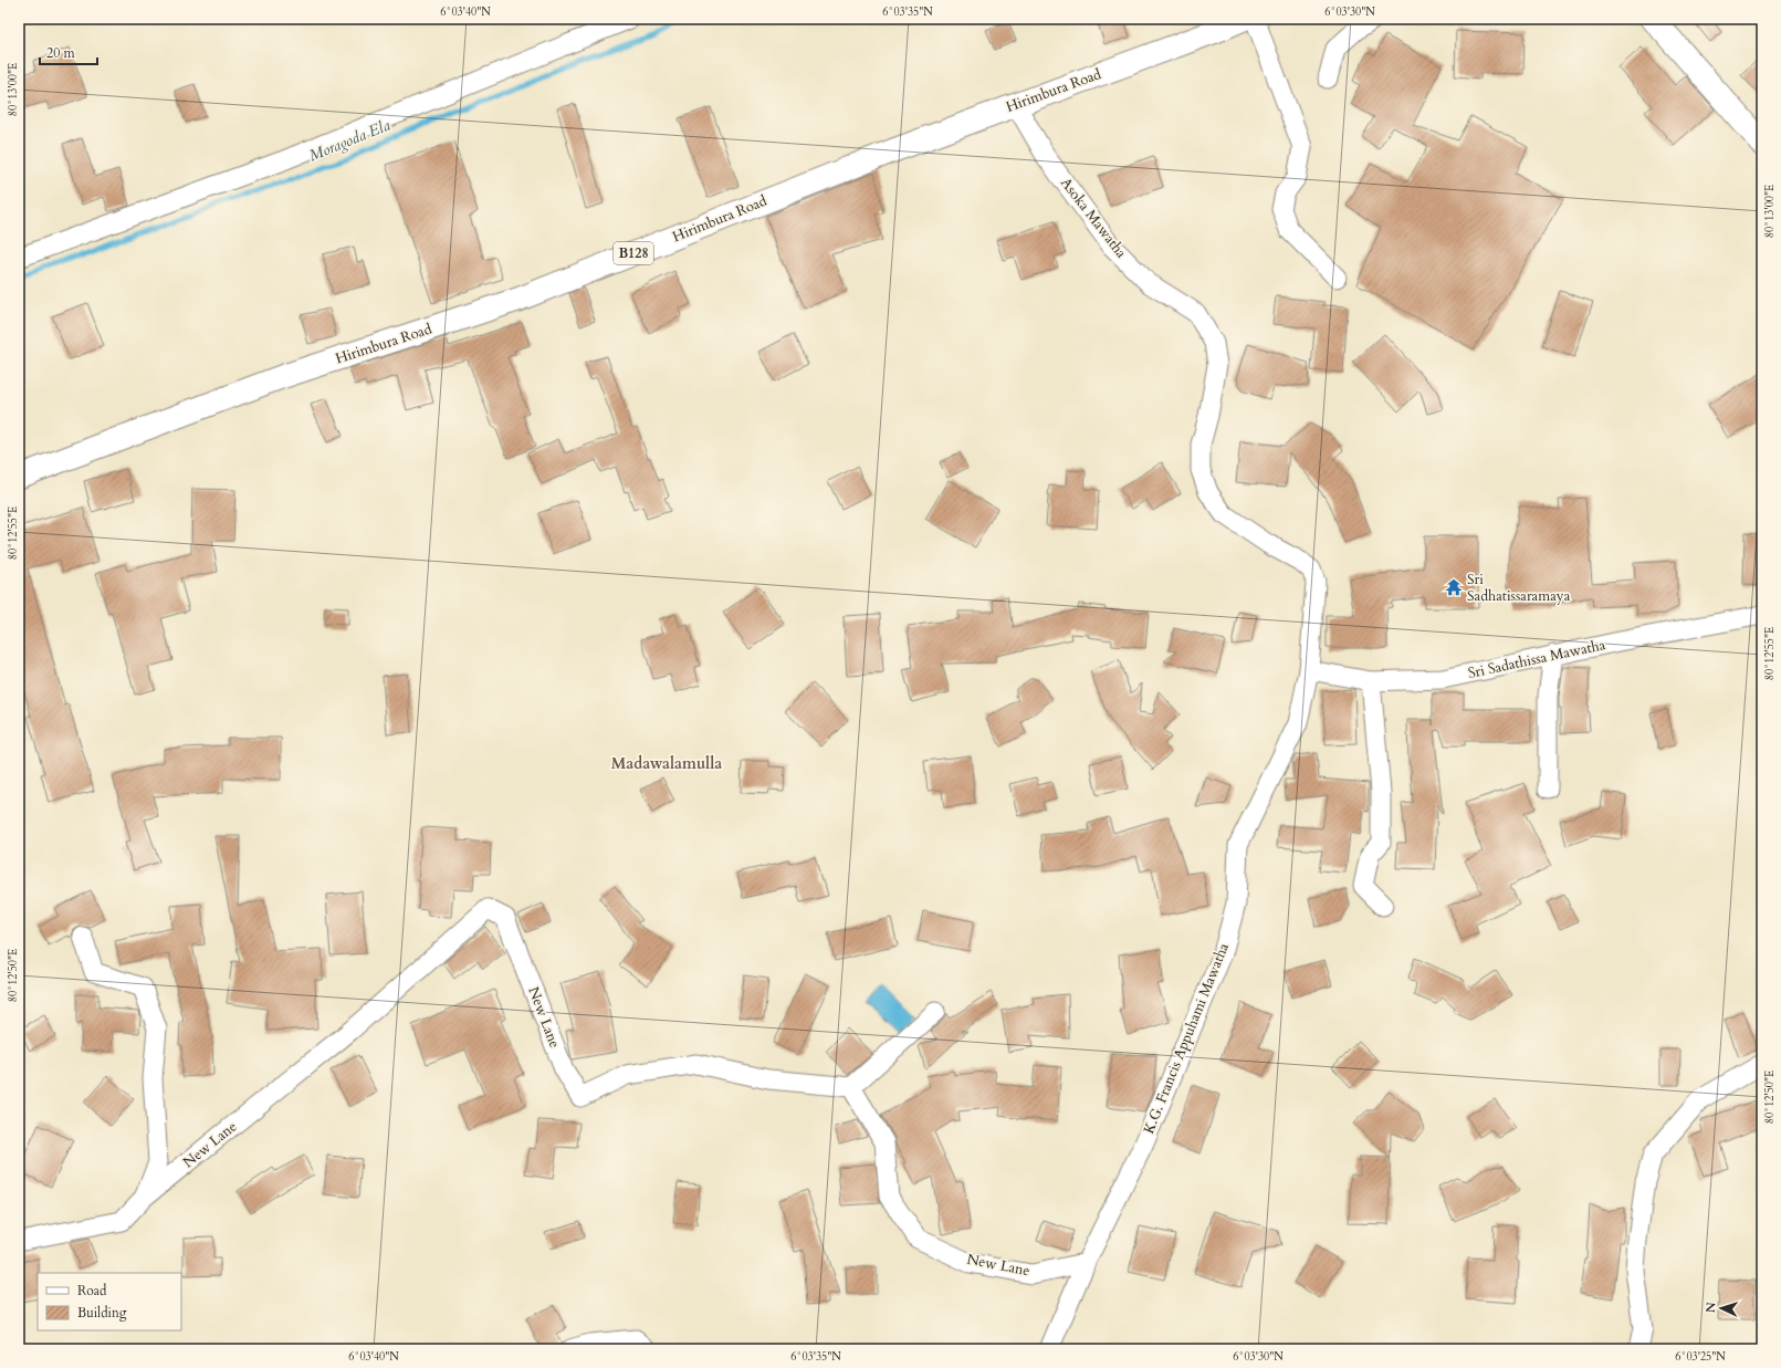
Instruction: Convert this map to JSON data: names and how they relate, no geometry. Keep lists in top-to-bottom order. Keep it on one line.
{"streets":{"main road":["Hirimbura Road","B128"],"street":["Asoka Mawatha","Sri Sadathissa Mawatha","New Lane","K.G. Francis Appuhami Mawatha"]},"crossings":[["Hirimbura Road","Asoka Mawatha"],["Asoka Mawatha","Sri Sadathissa Mawatha"],["Asoka Mawatha","K.G. Francis Appuhami Mawatha"],["Sri Sadathissa Mawatha","K.G. Francis Appuhami Mawatha"],["New Lane","K.G. Francis Appuhami Mawatha"]],"districts":["Madawalamulla"],"water":["Moragoda Ela"],"places":{"temple":["Sri Sadhatissaramaya"]},"legend":["Road","Building"],"scale_bar":"20 m","north":"left","coordinates":["6°03'40\"N","6°03'35\"N","6°03'30\"N","80°13'00\"E","80°12'55\"E","80°12'50\"E","6°03'25\"N"]}
